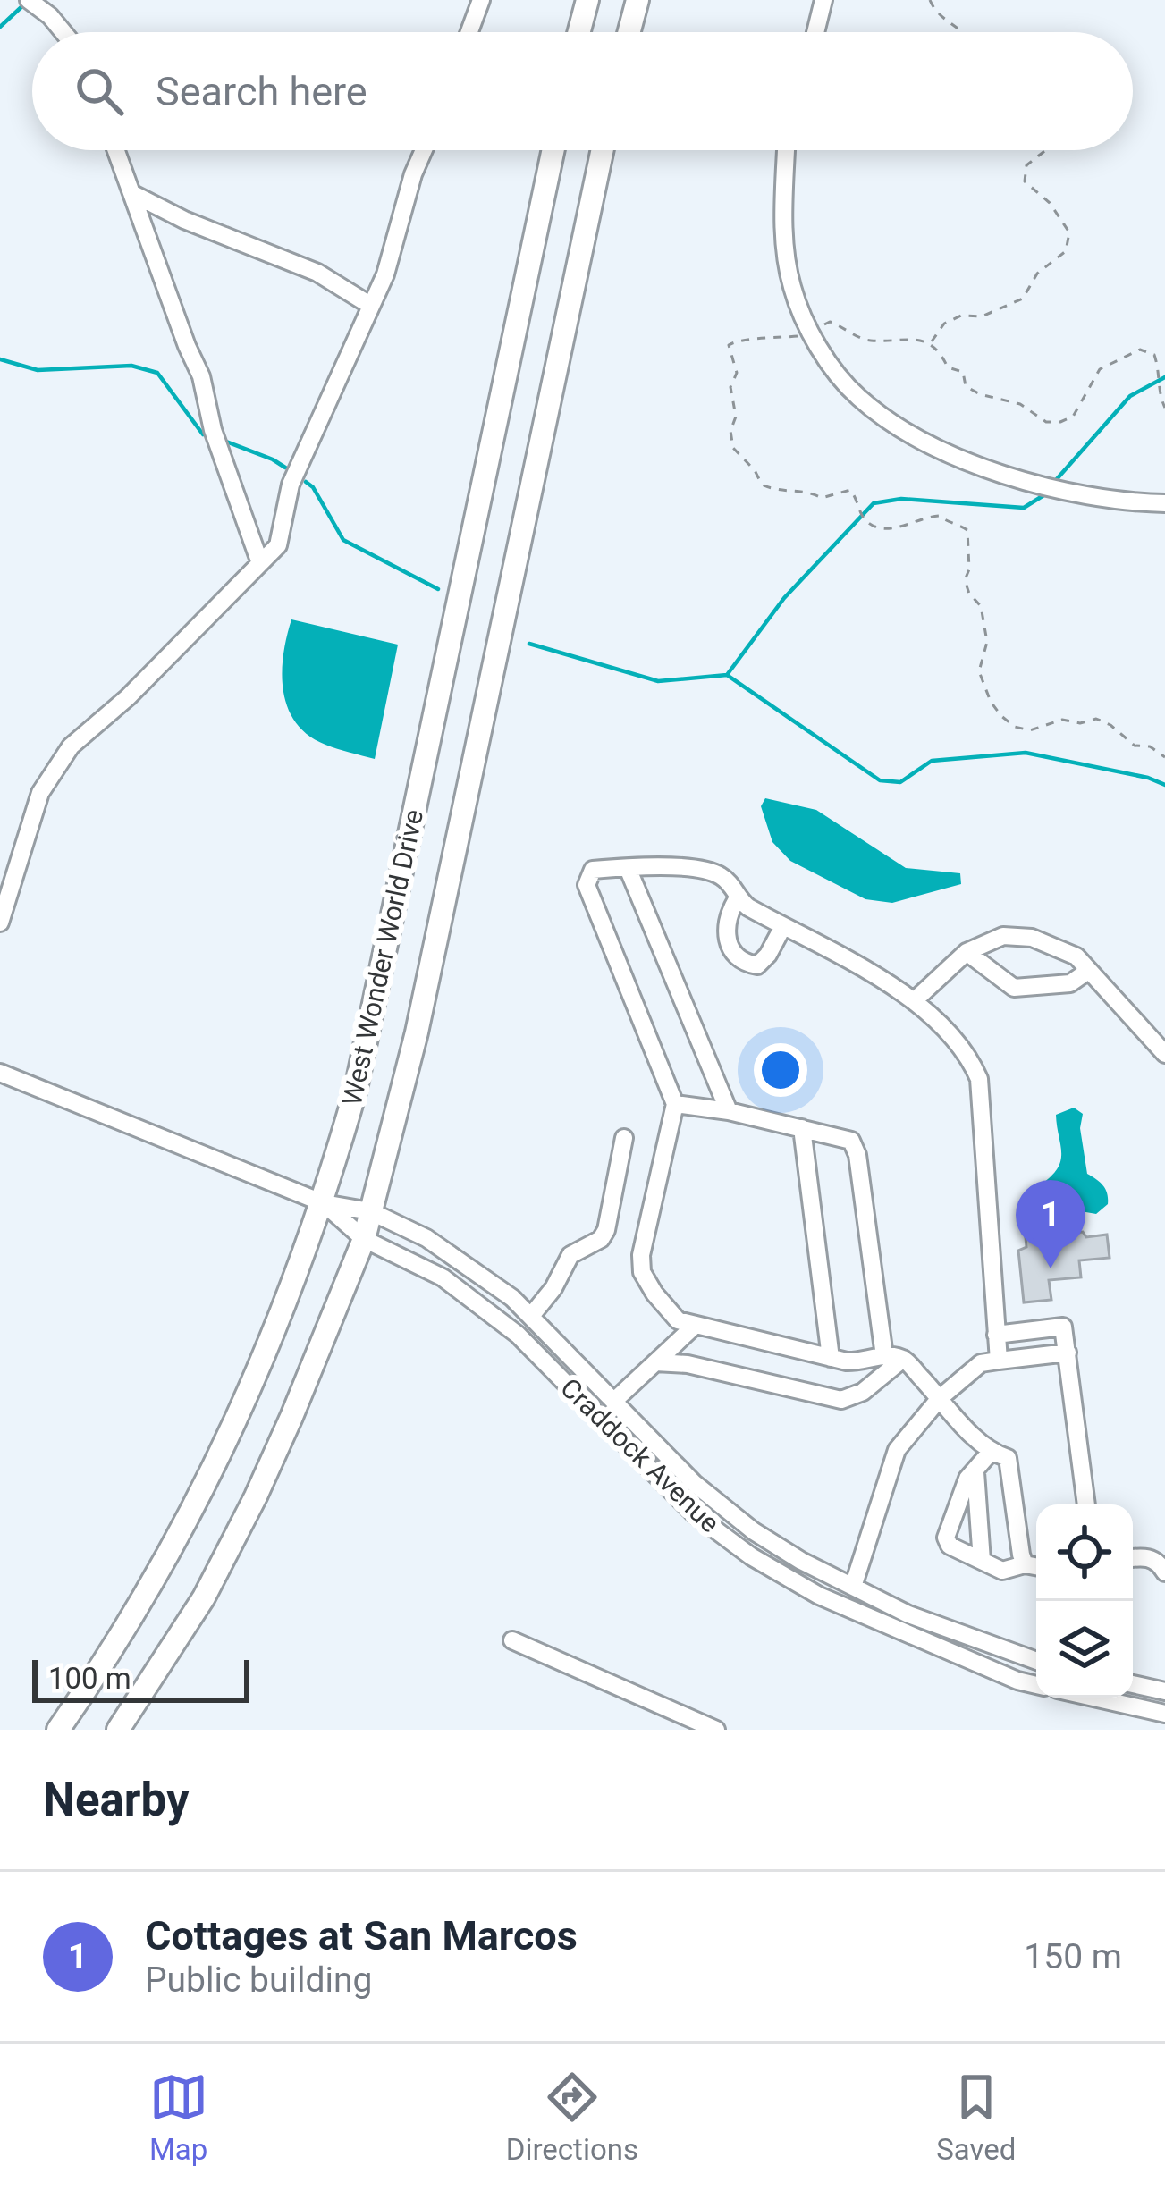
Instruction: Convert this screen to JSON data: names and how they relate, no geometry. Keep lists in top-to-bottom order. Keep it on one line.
{"streets":{"main road":["West Wonder World Drive"],"street":["Craddock Avenue"]},"crossings":[["West Wonder World Drive","Craddock Avenue"]],"scale_bar":"100 m","page":{"search":"Search here","pins":"1","scale":"100 m","heading":"Nearby","list":[{"mark":"1","name":"Cottages at San Marcos","note":"Public building","value":"150 m"}],"nav":["Map","Directions","Saved"]}}
